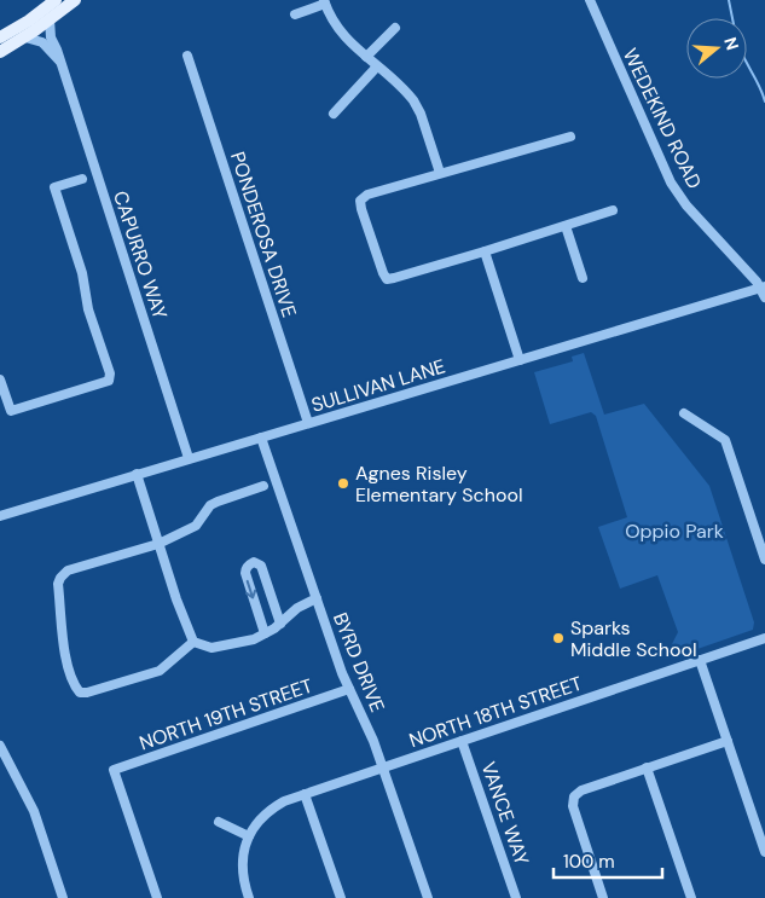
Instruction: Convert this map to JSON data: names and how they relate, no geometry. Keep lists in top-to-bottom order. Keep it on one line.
{"streets":{"street":["WEDEKIND ROAD","PONDEROSA DRIVE","CAPURRO WAY","SULLIVAN LANE","BYRD DRIVE","NORTH 18TH STREET","NORTH 19TH STREET","VANCE WAY"]},"crossings":[["WEDEKIND ROAD","SULLIVAN LANE"],["PONDEROSA DRIVE","SULLIVAN LANE"],["CAPURRO WAY","SULLIVAN LANE"],["SULLIVAN LANE","BYRD DRIVE"],["BYRD DRIVE","NORTH 18TH STREET"],["BYRD DRIVE","NORTH 19TH STREET"],["NORTH 18TH STREET","VANCE WAY"]],"parks":["Oppio Park"],"places":["Agnes Risley Elementary School","Sparks Middle School"],"scale_bar":"100 m","north":"right"}
